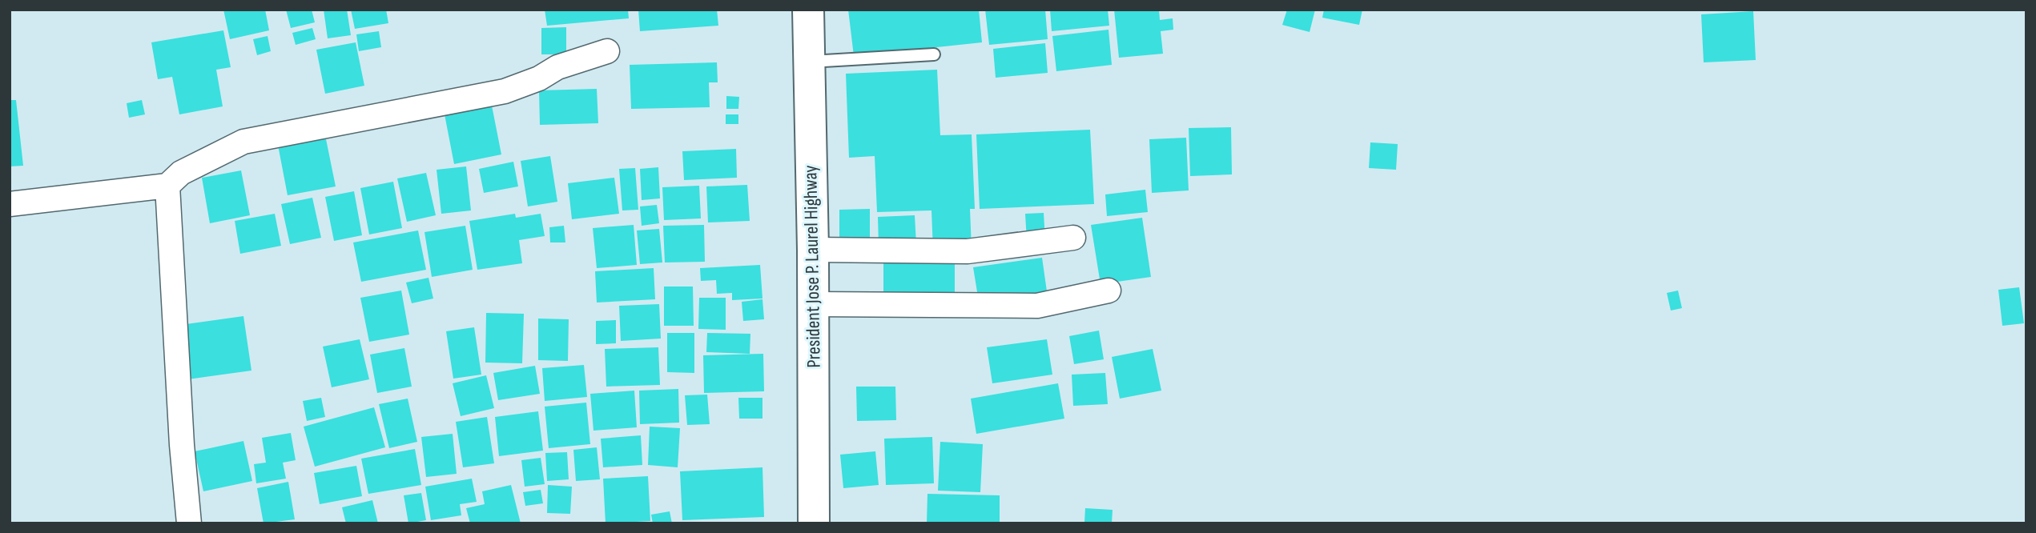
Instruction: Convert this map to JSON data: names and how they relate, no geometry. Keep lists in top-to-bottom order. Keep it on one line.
{"streets":{"highway":["President Jose P. Laurel Highway"]}}
